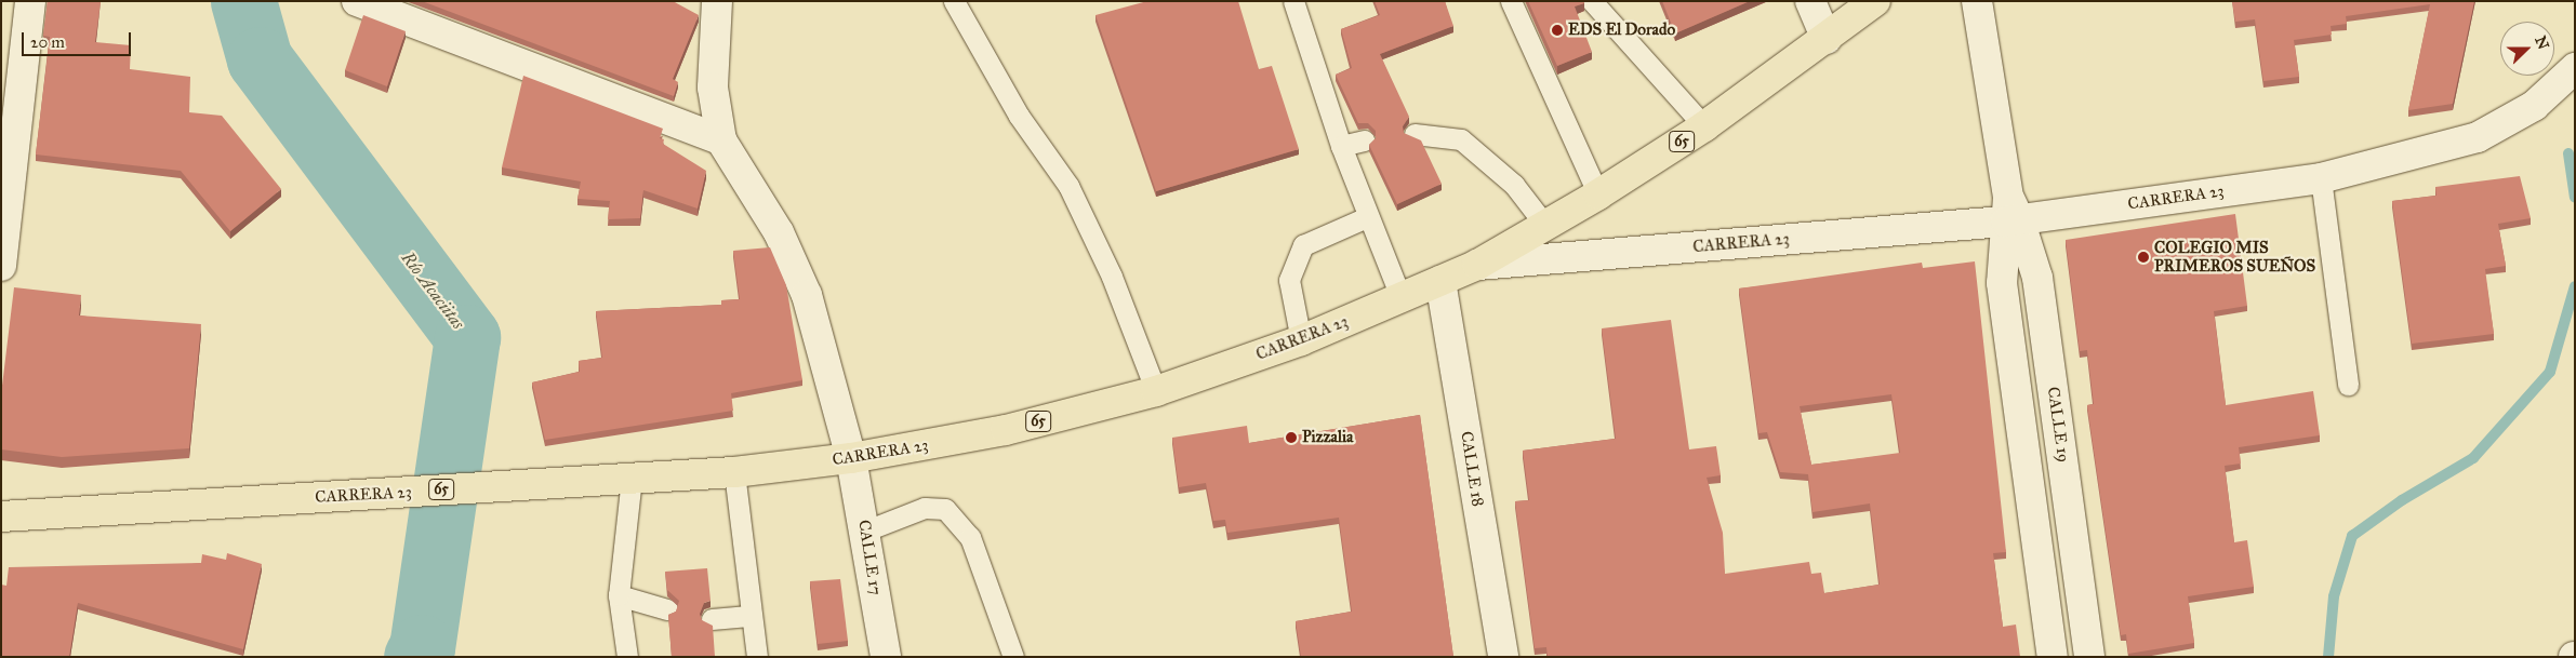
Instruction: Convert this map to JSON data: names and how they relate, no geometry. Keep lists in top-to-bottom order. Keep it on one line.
{"streets":{"main road":["65","CARRERA 23"],"street":["CALLE 19","CALLE 18","CALLE 17"]},"crossings":[["65","CARRERA 23"],["CARRERA 23","CALLE 19"],["CARRERA 23","CALLE 18"],["CARRERA 23","CALLE 17"]],"water":["Río Acaciitas"],"places":["EDS El Dorado","COLEGIO MIS PRIMEROS SUEÑOS","Pizzalia"],"scale_bar":"20 m","north":"right"}
